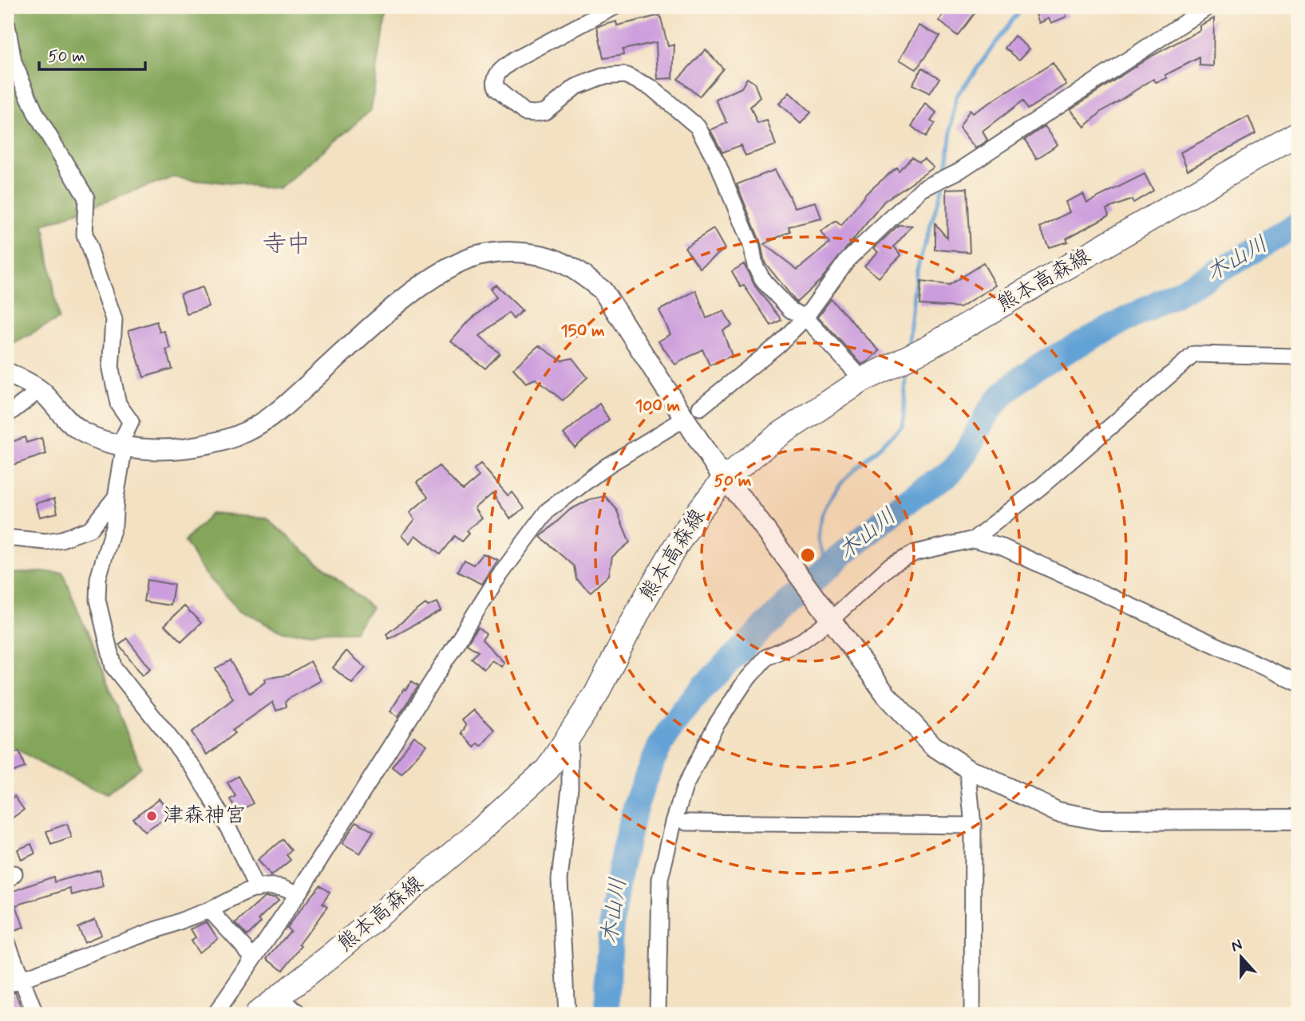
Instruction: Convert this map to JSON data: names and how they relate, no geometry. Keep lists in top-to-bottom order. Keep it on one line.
{"streets":{"main road":["熊本高森線"]},"districts":["寺中"],"water":["木山川"],"places":["津森神宮"],"scale_bar":"50 m","north":"top","rings":["150 m","100 m","50 m"]}
